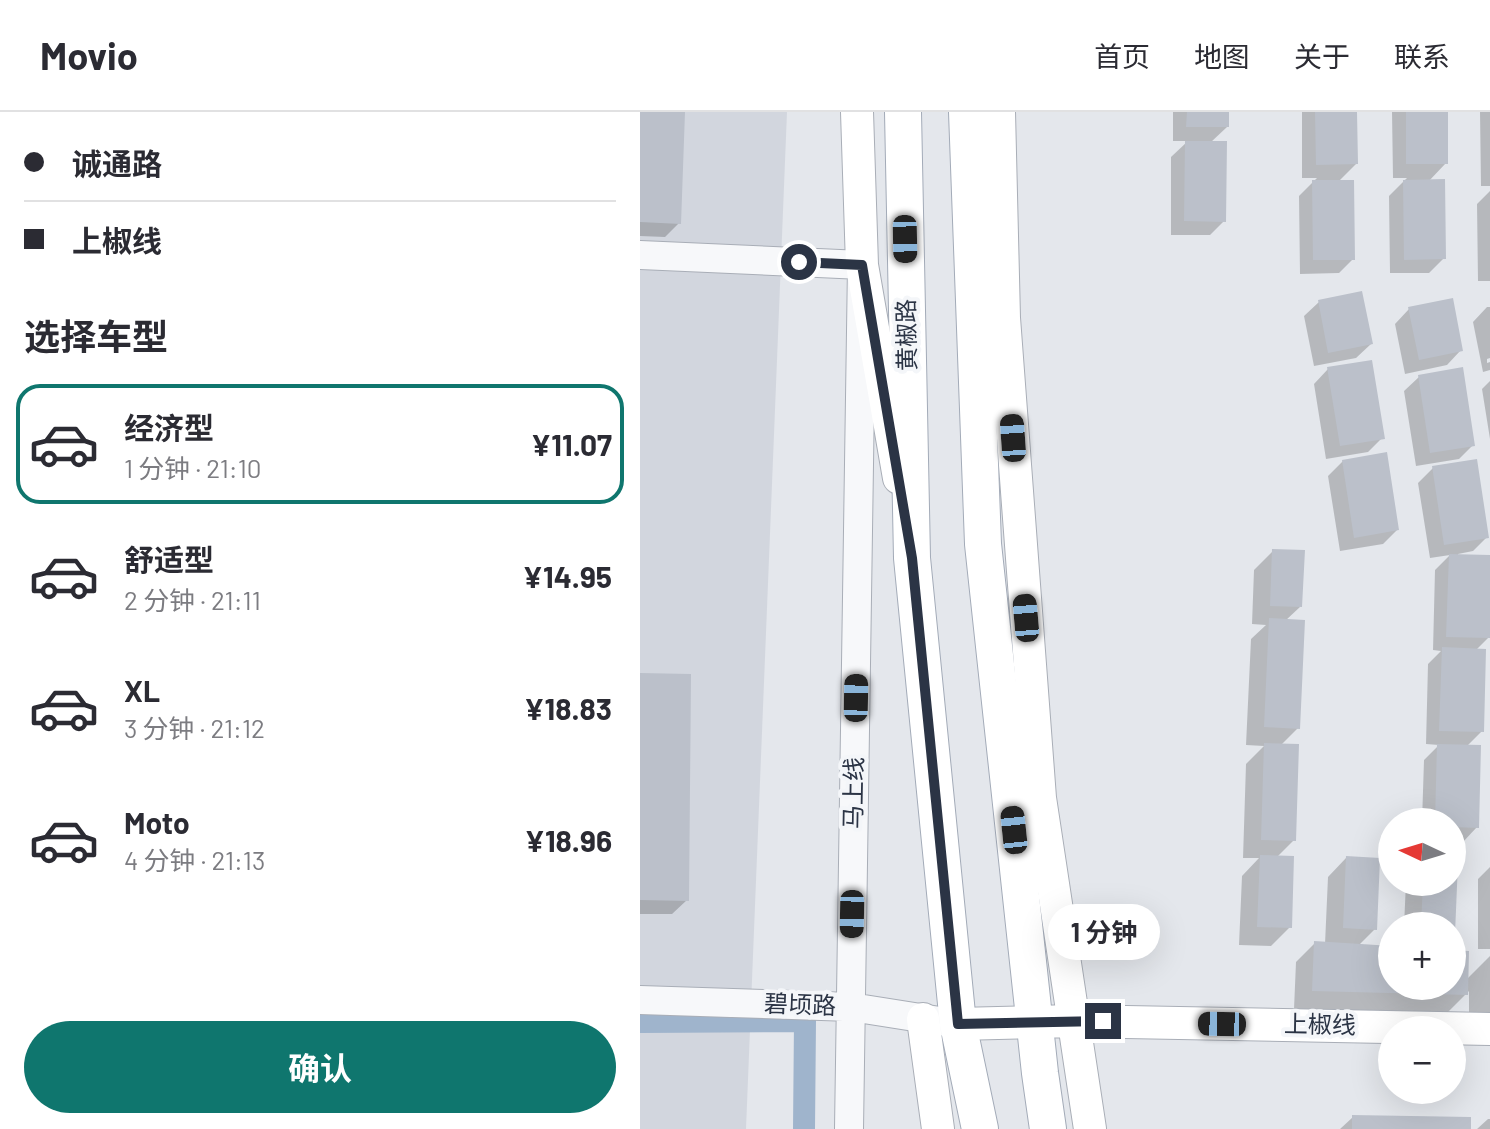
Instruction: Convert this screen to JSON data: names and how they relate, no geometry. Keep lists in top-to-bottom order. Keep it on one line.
{"streets":{"main road":["黄椒路","上椒线"],"street":["马上线","碧顷路"]},"crossings":[["黄椒路","碧顷路"],["黄椒路","上椒线"],["马上线","碧顷路"],["碧顷路","上椒线"]],"north":"left","page":{"header":"Movio","nav":["首页","地图","关于","联系"],"banner":["诚通路","上椒线"],"heading":"选择车型","list":[{"name":"经济型","note":"1 分钟 · 21:10","value":"¥11.07"},{"name":"舒适型","note":"2 分钟 · 21:11","value":"¥14.95"},{"name":"XL","note":"3 分钟 · 21:12","value":"¥18.83"},{"name":"Moto","note":"4 分钟 · 21:13","value":"¥18.96"}],"map_buttons":["+","−"],"bubble":"1 分钟","buttons":"确认"}}
